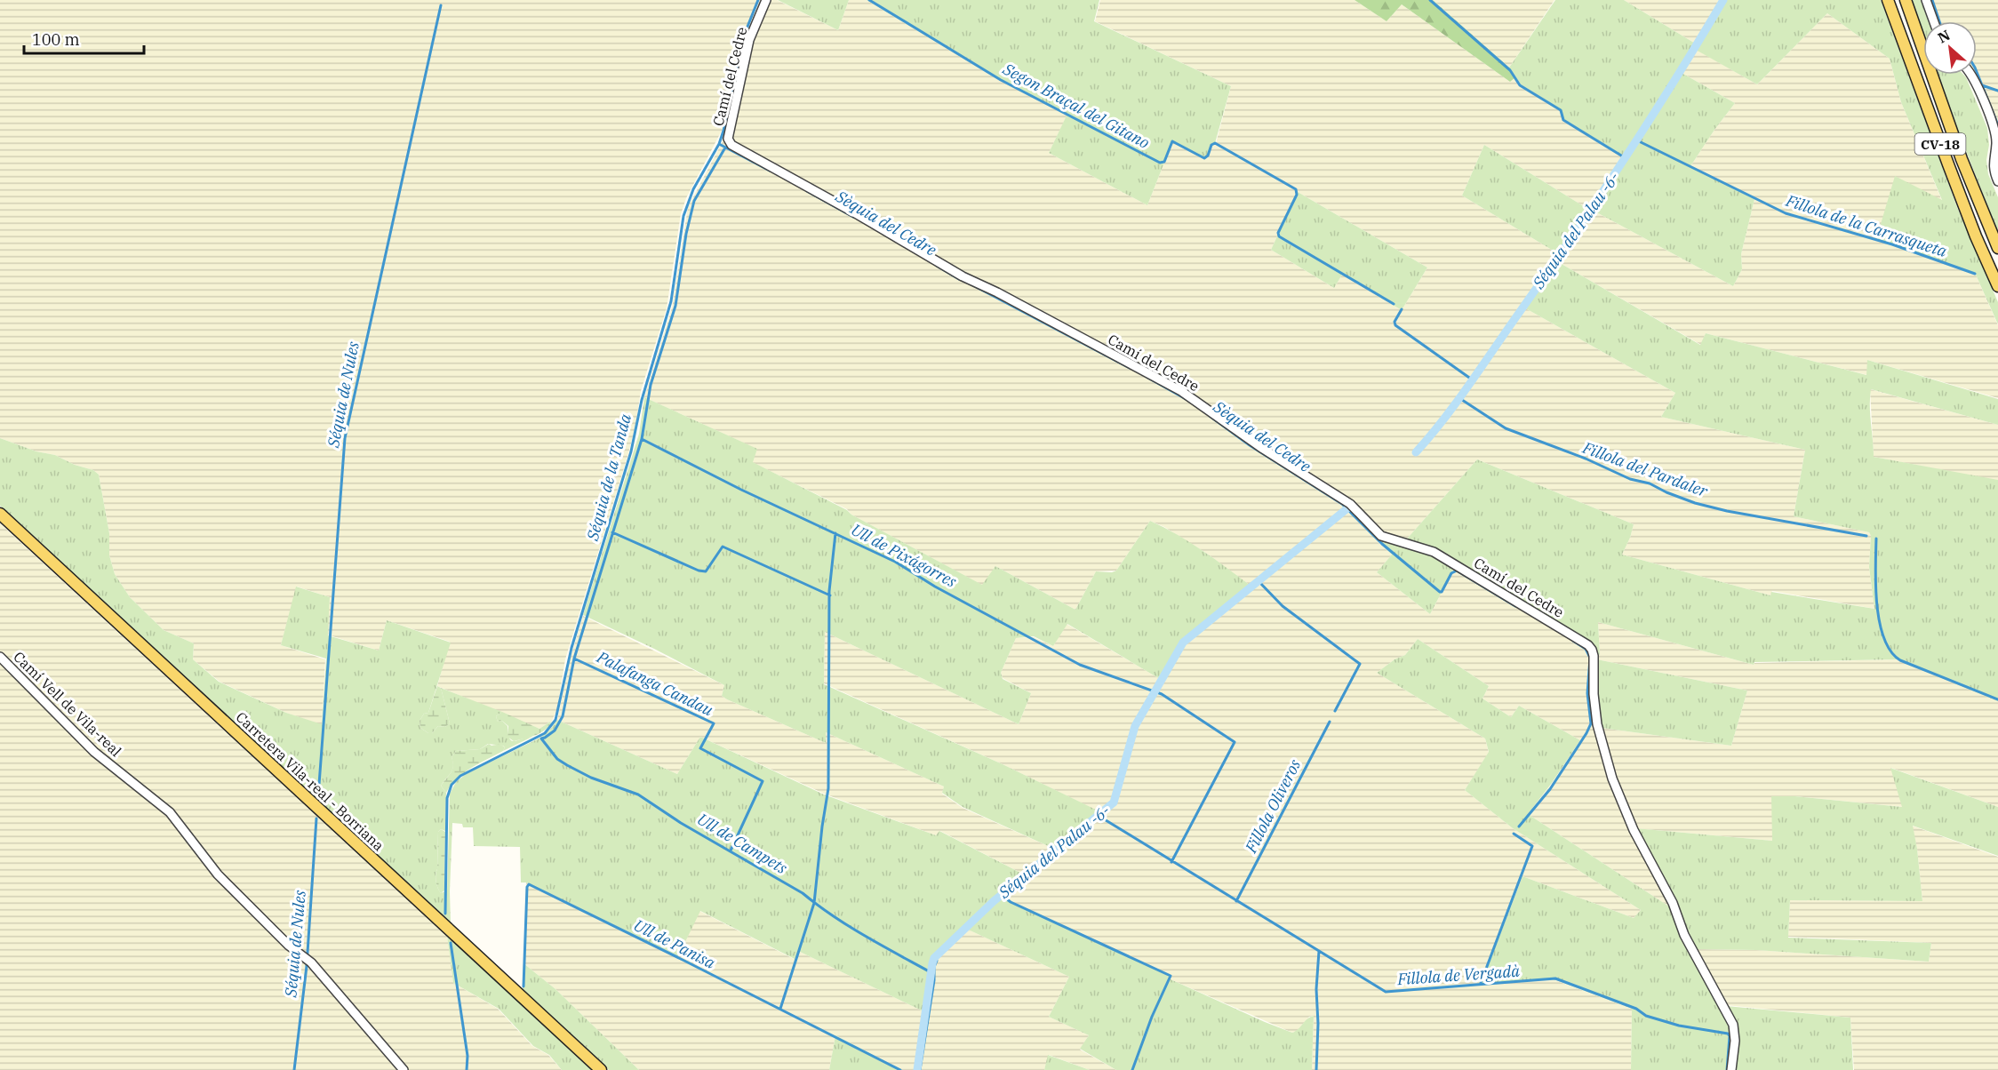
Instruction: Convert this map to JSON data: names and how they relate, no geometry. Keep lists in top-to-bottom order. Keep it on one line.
{"streets":{"main road":["CV-18","Carretera Vila-real - Borriana"],"street":["Camí del Cedre","Camí Vell de Vila-real"]},"water":["Segon Braçal del Gitano","Sèquia del Cedre","Fillola de la Carrasqueta","Séquia del Palau -6-","Séquia de Nules","Fillola del Pardaler","Séquia de la Tanda","Ull de Pixágorres","Palafanga Candau","Fillola Oliveros","Ull de Campets","Ull de Panisa","Fillola de Vergadà"],"scale_bar":"100 m","north":"top left"}
